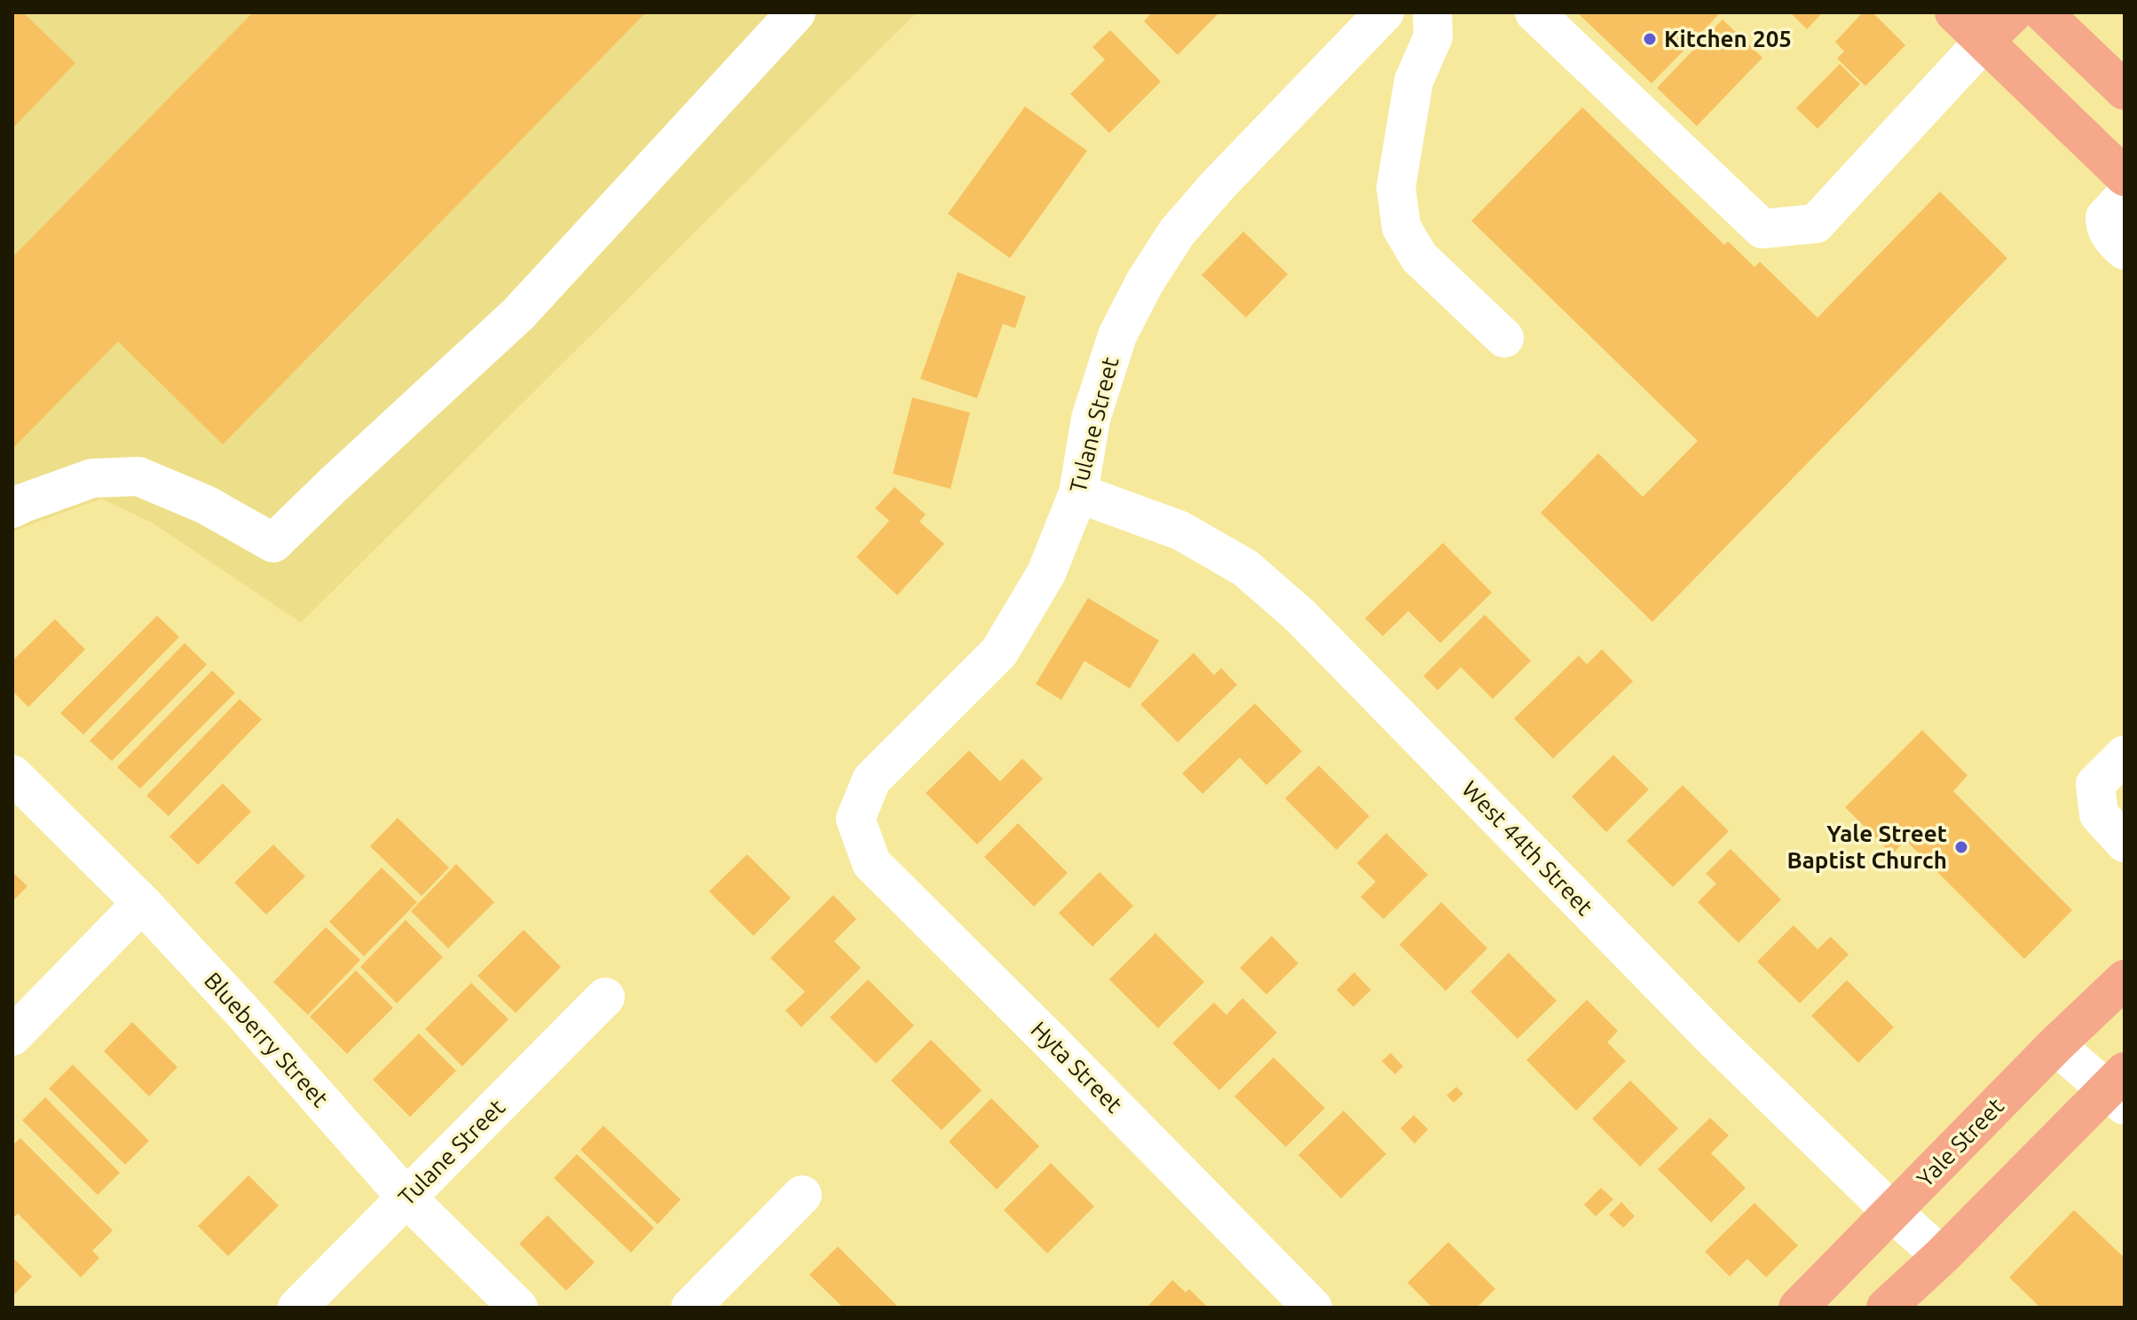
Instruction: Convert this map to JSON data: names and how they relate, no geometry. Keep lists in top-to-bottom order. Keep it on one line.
{"streets":{"main road":["Yale Street"],"street":["Tulane Street","West 44th Street","Blueberry Street","Hyta Street"]},"crossings":[["Tulane Street","West 44th Street"],["Tulane Street","Blueberry Street"],["Tulane Street","Hyta Street"],["West 44th Street","Yale Street"]],"places":["Kitchen 205","Yale Street Baptist Church"]}
